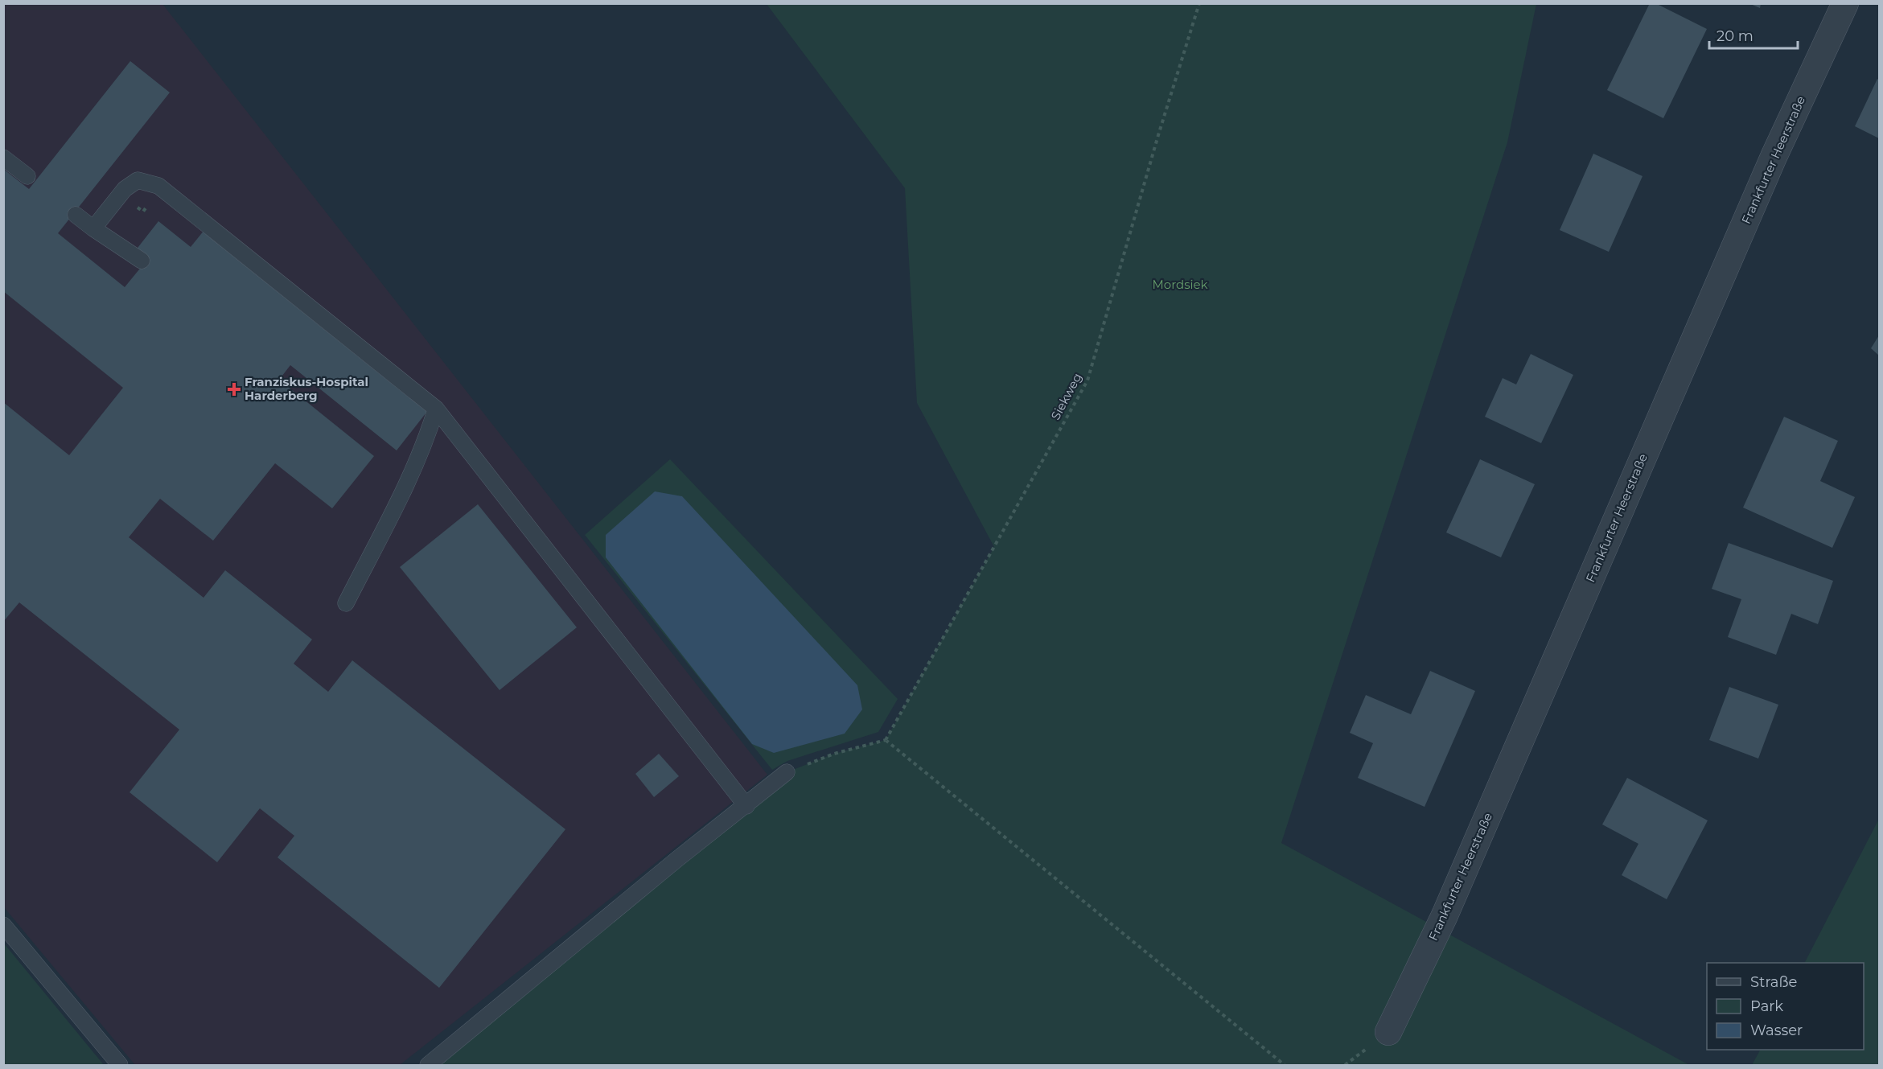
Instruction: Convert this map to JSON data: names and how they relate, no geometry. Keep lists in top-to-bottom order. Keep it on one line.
{"streets":{"street":["Frankfurter Heerstraße"],"path":["Siekweg"]},"parks":["Mordsiek"],"places":{"health":["Franziskus-Hospital Harderberg"]},"legend":["Straße","Park","Wasser"],"scale_bar":"20 m"}
